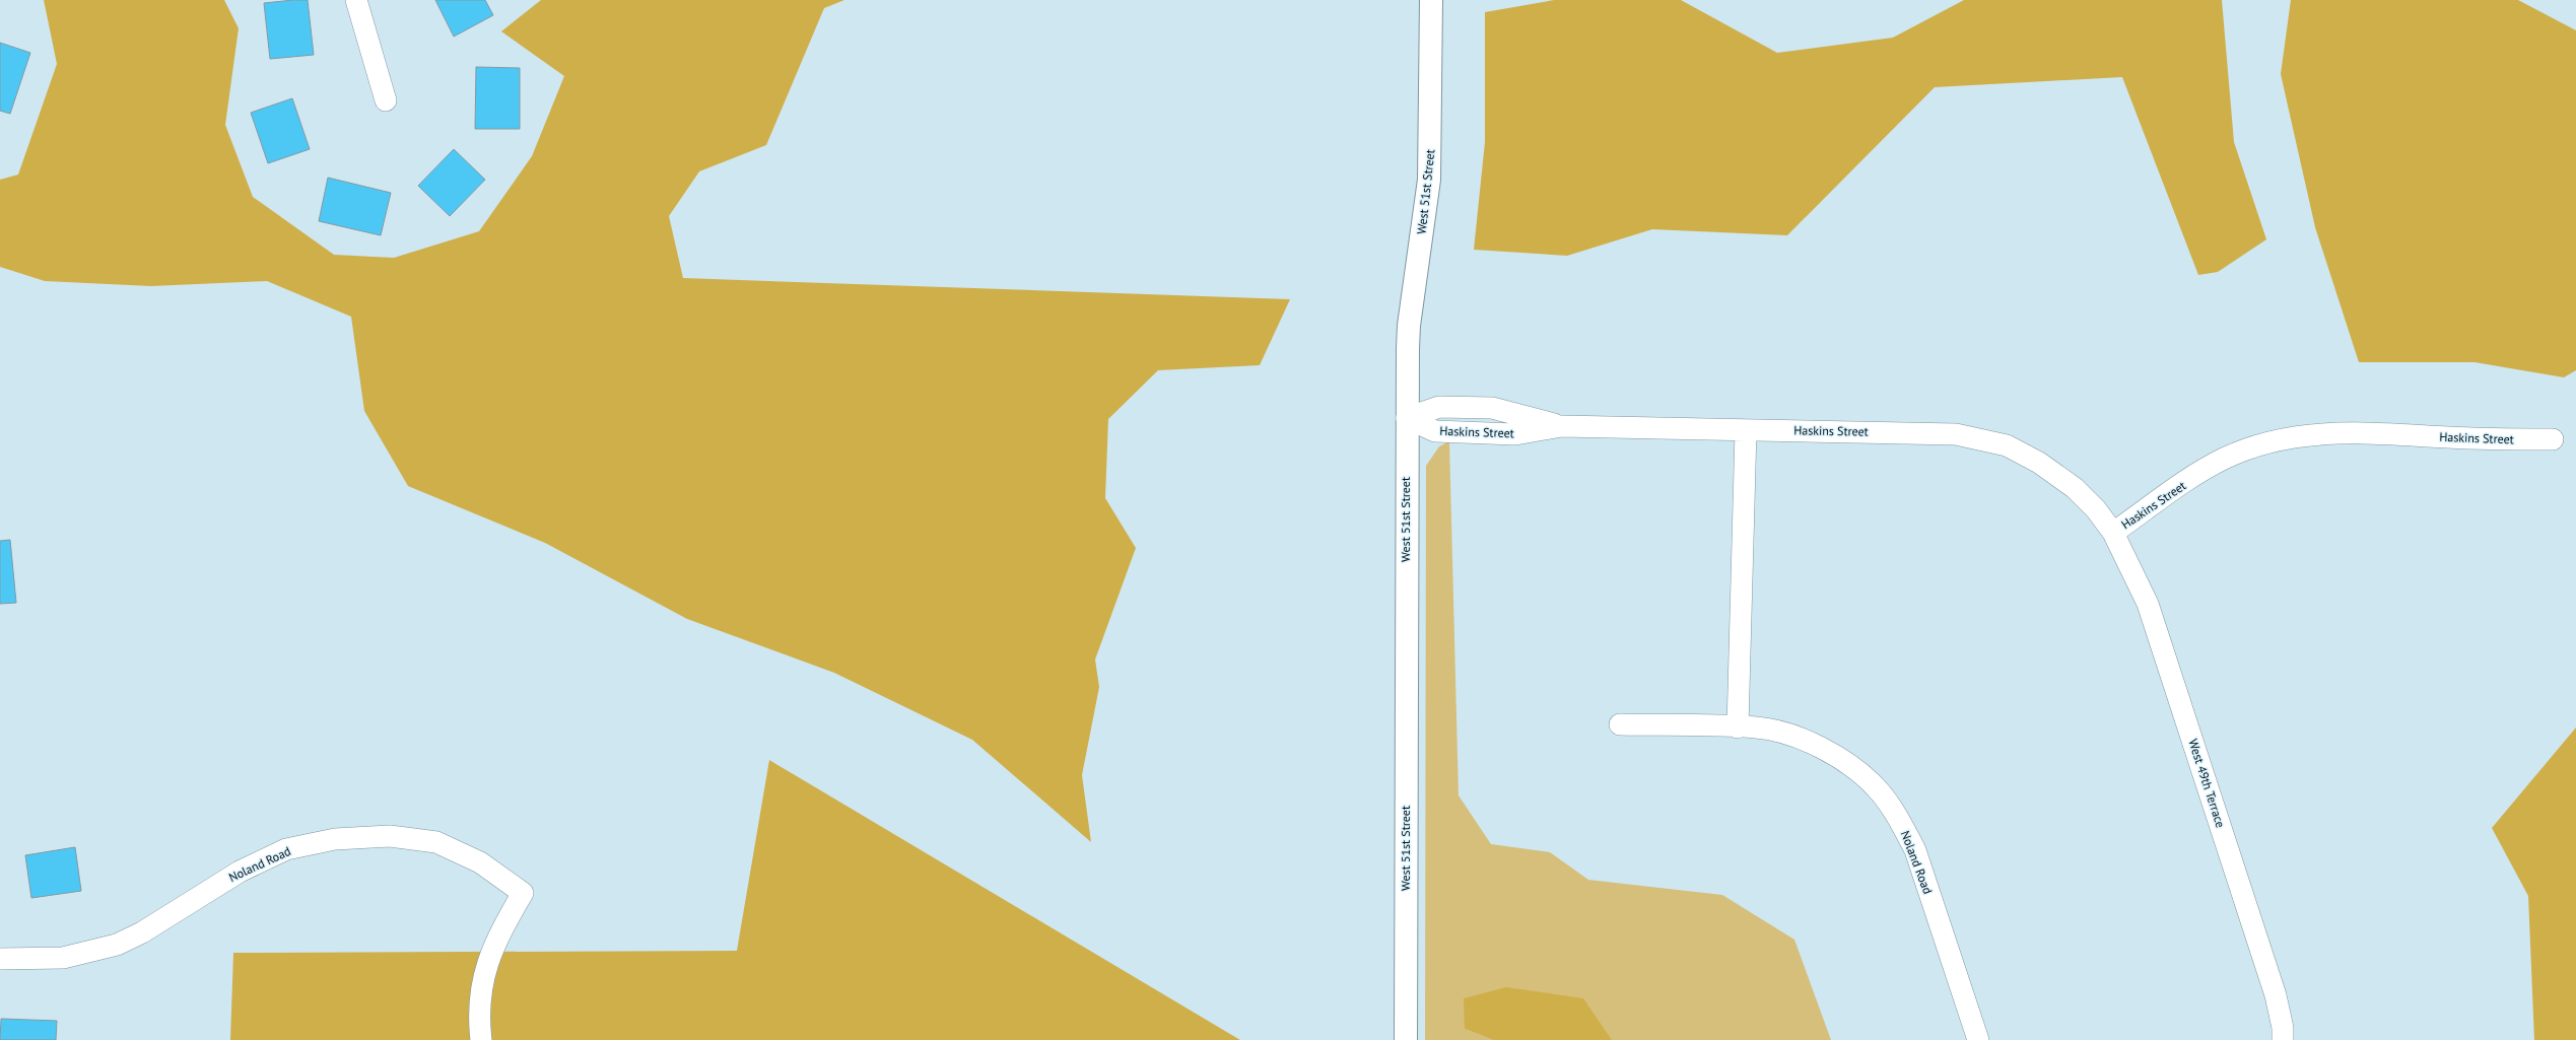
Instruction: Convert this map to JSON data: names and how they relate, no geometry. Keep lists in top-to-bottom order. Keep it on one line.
{"streets":{"street":["West 51st Street","Haskins Street","West 49th Terrace","Noland Road"]},"crossings":[["West 51st Street","Haskins Street"],["Haskins Street","West 49th Terrace"]]}
